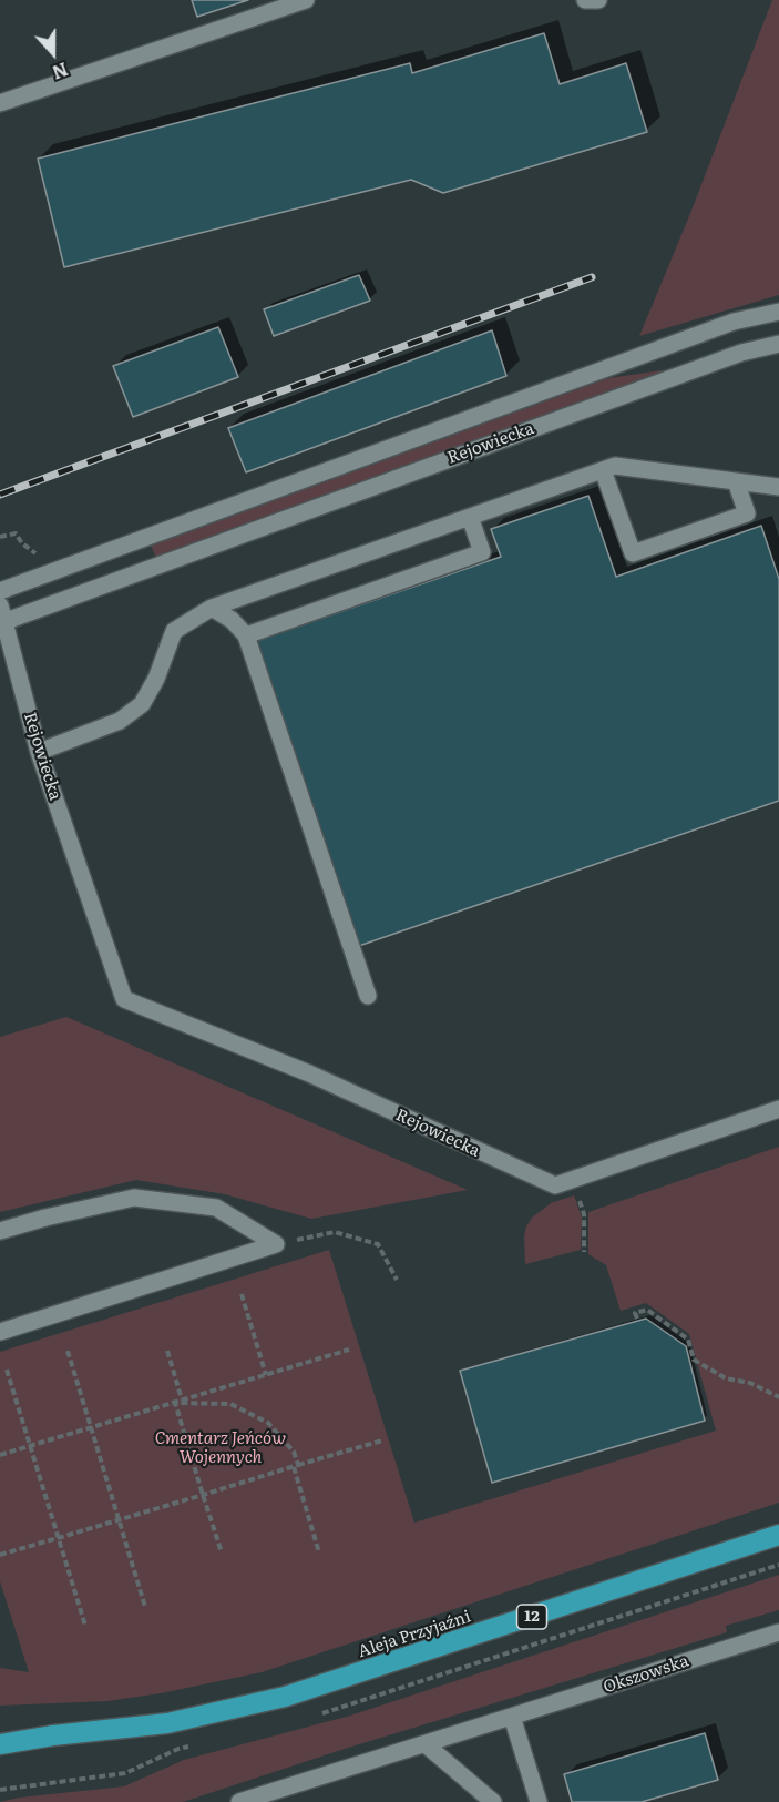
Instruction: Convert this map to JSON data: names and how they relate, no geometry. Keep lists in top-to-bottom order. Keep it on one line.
{"streets":{"highway":["12","Aleja Przyjaźni"],"street":["Rejowiecka","Okszowska"]},"parks":["Cmentarz Jeńców Wojennych"],"north":"bottom"}
